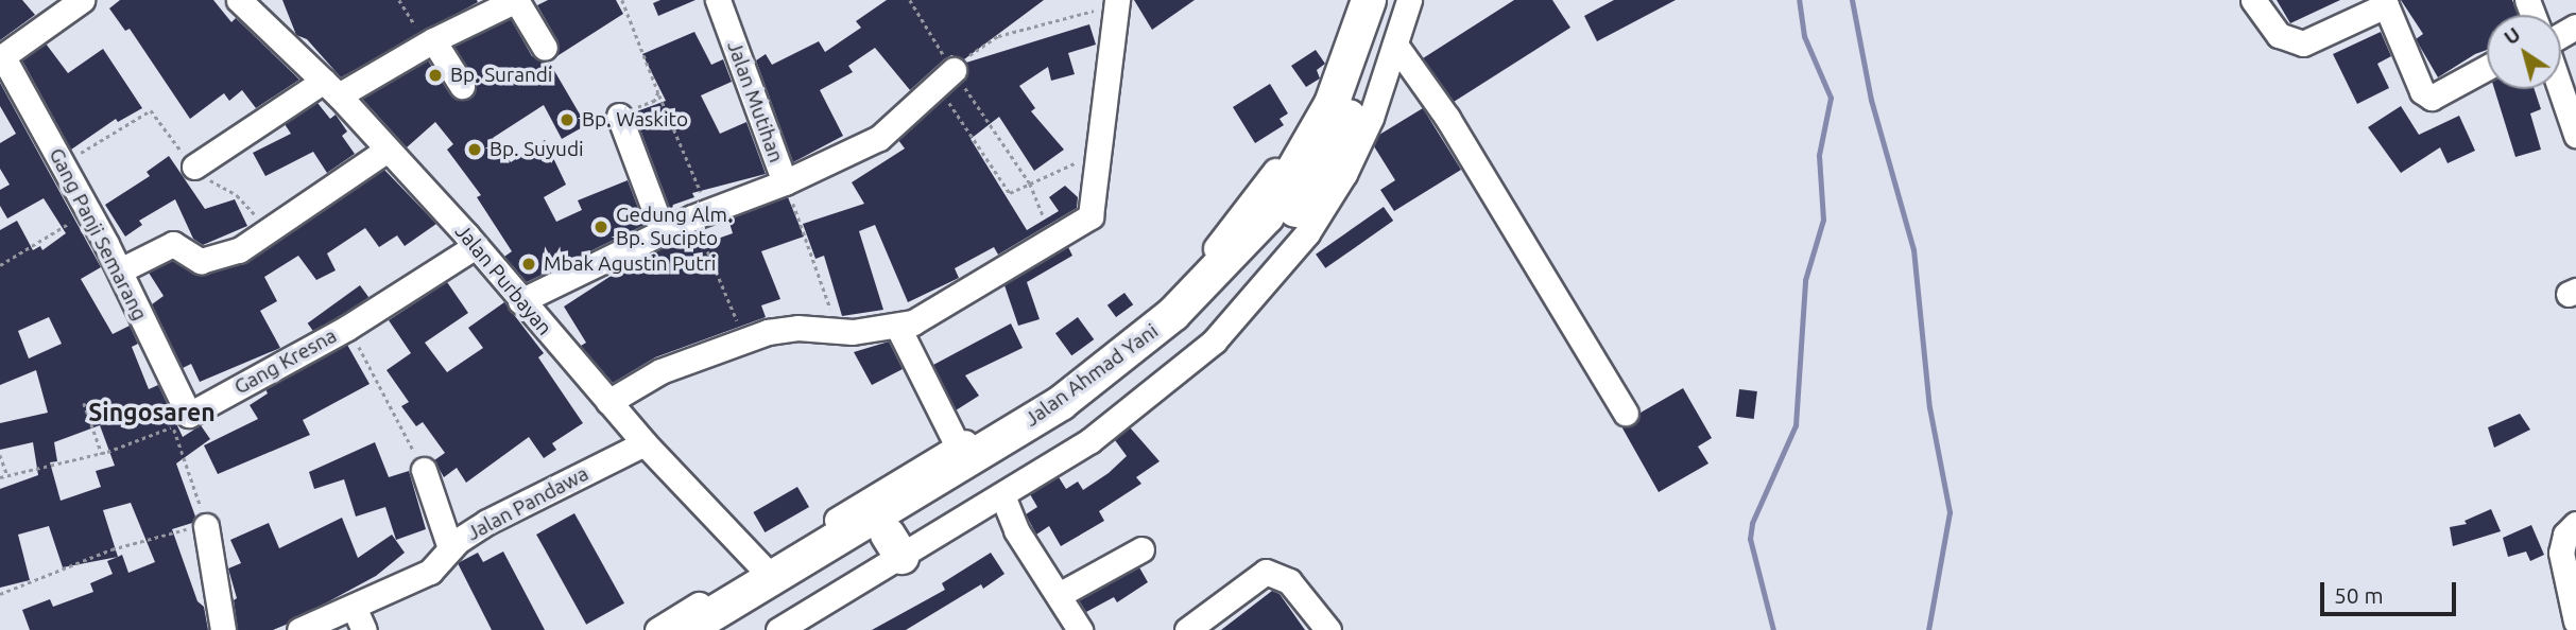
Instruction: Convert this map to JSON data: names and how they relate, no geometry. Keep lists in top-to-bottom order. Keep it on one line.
{"streets":{"highway":["Jalan Ahmad Yani"],"street":["Jalan Mutihan","Gang Panji Semarang","Jalan Purbayan","Gang Kresna","Jalan Pandawa"]},"crossings":[["Jalan Mutihan","Jalan Purbayan"],["Gang Panji Semarang","Gang Kresna"],["Jalan Purbayan","Gang Kresna"],["Jalan Purbayan","Jalan Pandawa"]],"districts":["Singosaren"],"places":["Bp. Surandi","Bp. Waskito","Bp. Suyudi","Gedung Alm. Bp. Sucipto","Mbak Agustin Putri"],"scale_bar":"50 m","north":"top left"}
